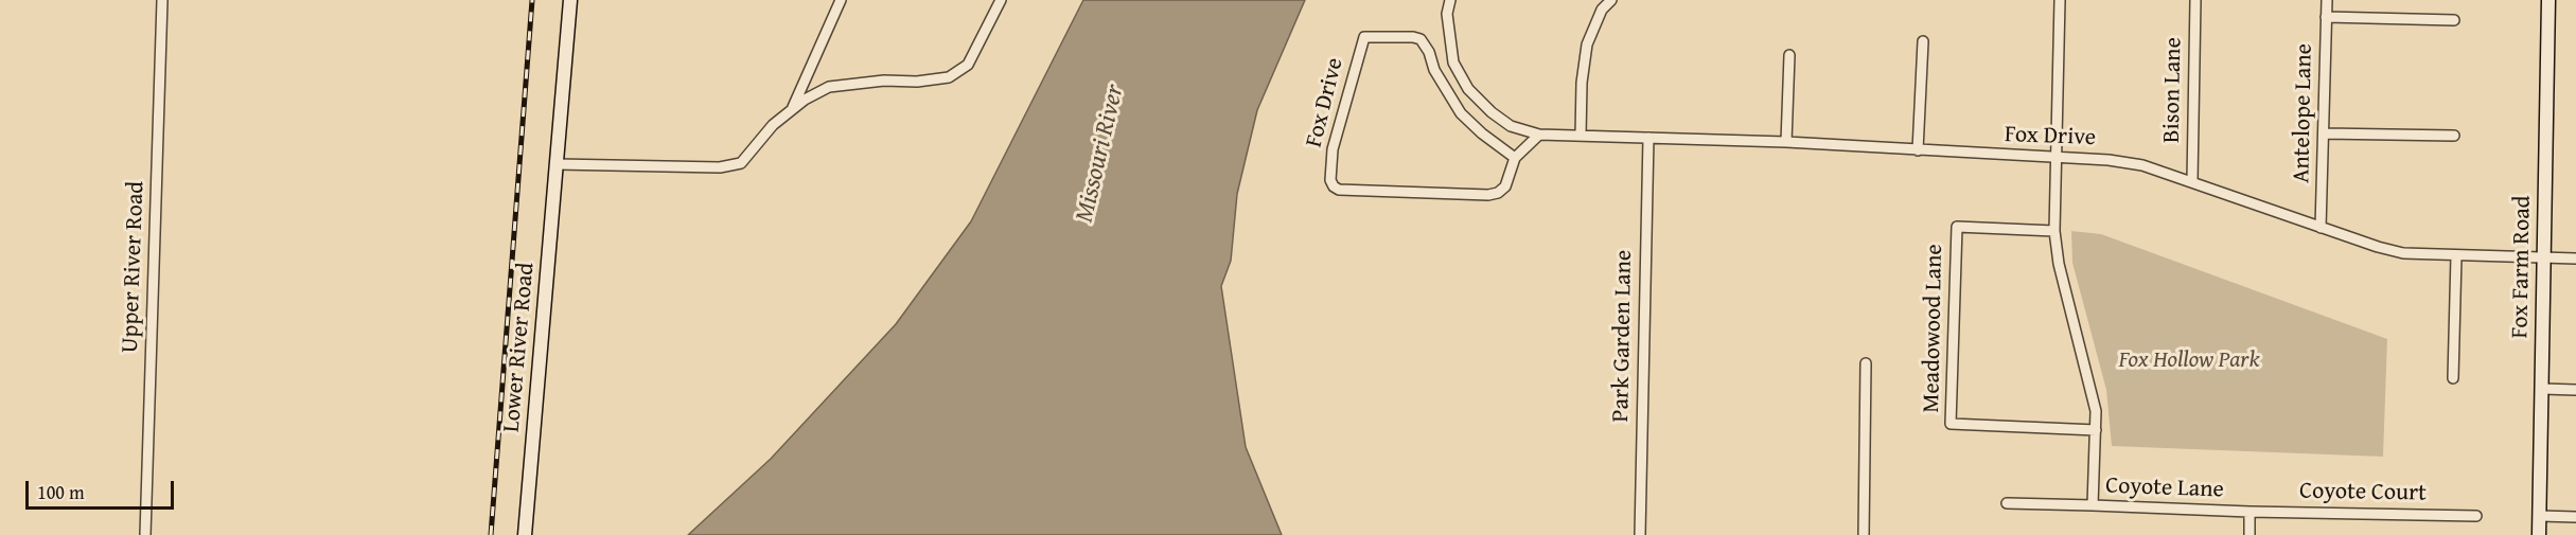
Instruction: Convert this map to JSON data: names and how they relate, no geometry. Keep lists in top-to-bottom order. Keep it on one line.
{"streets":{"street":["Bison Lane","Fox Drive","Antelope Lane","Upper River Road","Fox Farm Road","Meadowood Lane","Park Garden Lane","Lower River Road","Coyote Lane","Coyote Court"]},"crossings":[["Bison Lane","Fox Drive"],["Fox Drive","Antelope Lane"],["Fox Drive","Fox Farm Road"],["Fox Drive","Park Garden Lane"],["Fox Drive","Coyote Lane"],["Meadowood Lane","Coyote Lane"],["Coyote Lane","Coyote Court"]],"water":["Missouri River"],"parks":["Fox Hollow Park"],"scale_bar":"100 m"}
